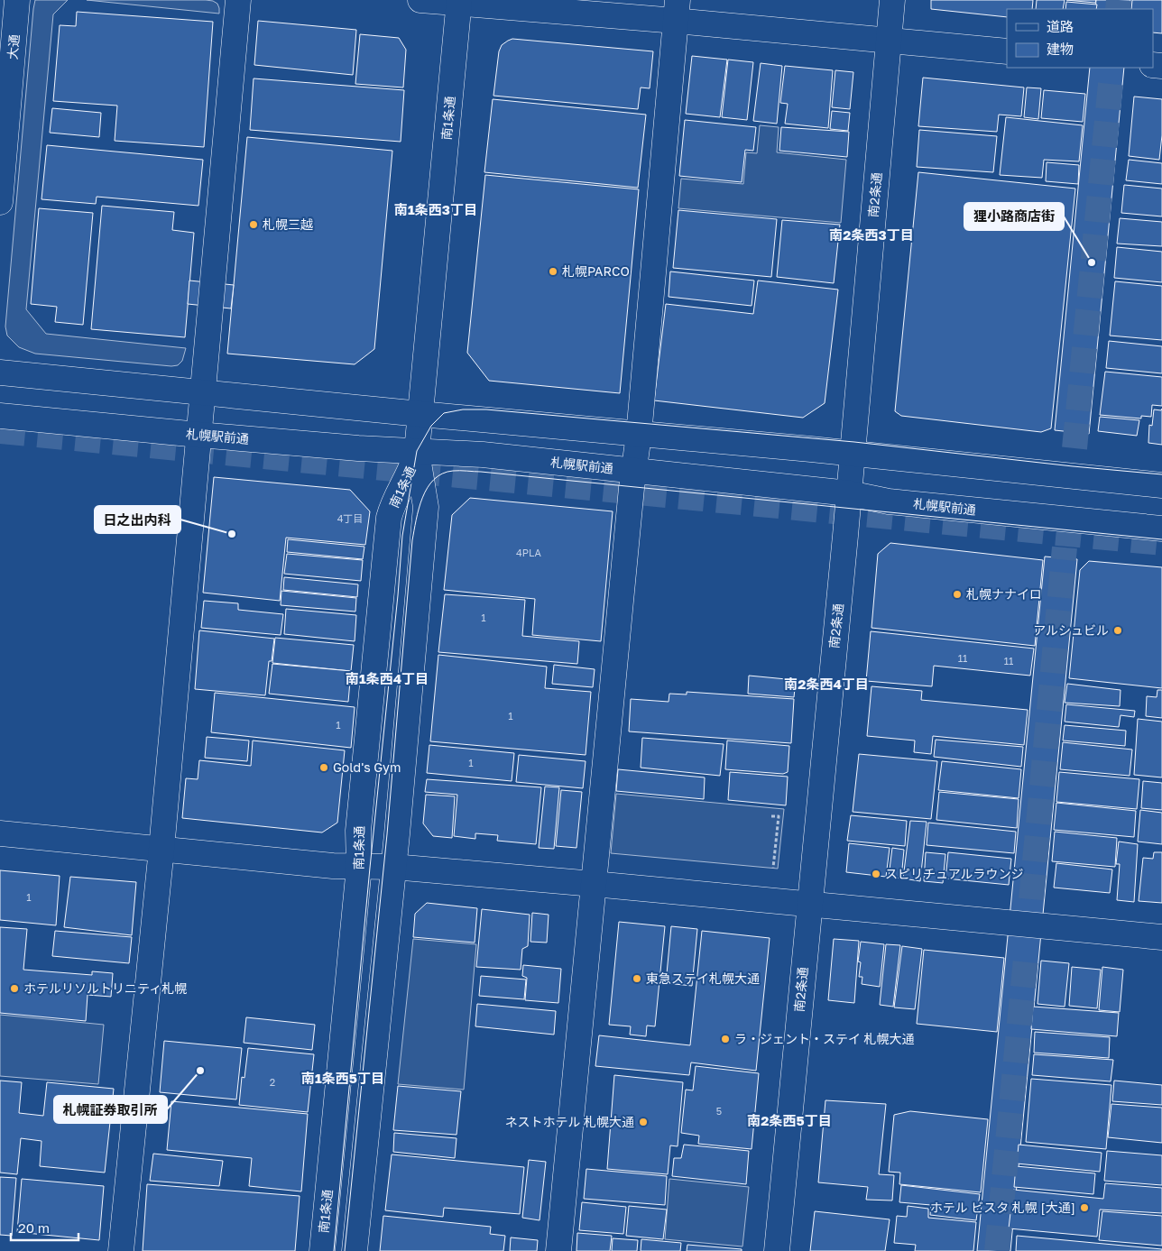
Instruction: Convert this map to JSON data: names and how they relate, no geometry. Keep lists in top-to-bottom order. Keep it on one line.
{"streets":{"main road":["大通","南1条通","南2条通","札幌駅前通"]},"crossings":[["南1条通","札幌駅前通"],["南2条通","札幌駅前通"]],"districts":["南1条西3丁目","南2条西3丁目","南1条西4丁目","南2条西4丁目","南1条西5丁目","南2条西5丁目"],"places":["札幌三越","狸小路商店街","札幌PARCO","日之出内科","札幌ナナイロ","アルシュビル","Gold's Gym","スピリチュアルラウンジ","東急ステイ札幌大通","ホテルリソルトリニティ札幌","ラ・ジェント・ステイ 札幌大通","札幌証券取引所","ネストホテル 札幌大通","ホテル ビスタ 札幌 [大通]"],"house_numbers":["4丁目","4PLA","1","11","11","1","1","1","1","2","5"],"legend":["道路","建物"],"scale_bar":"20 m"}
